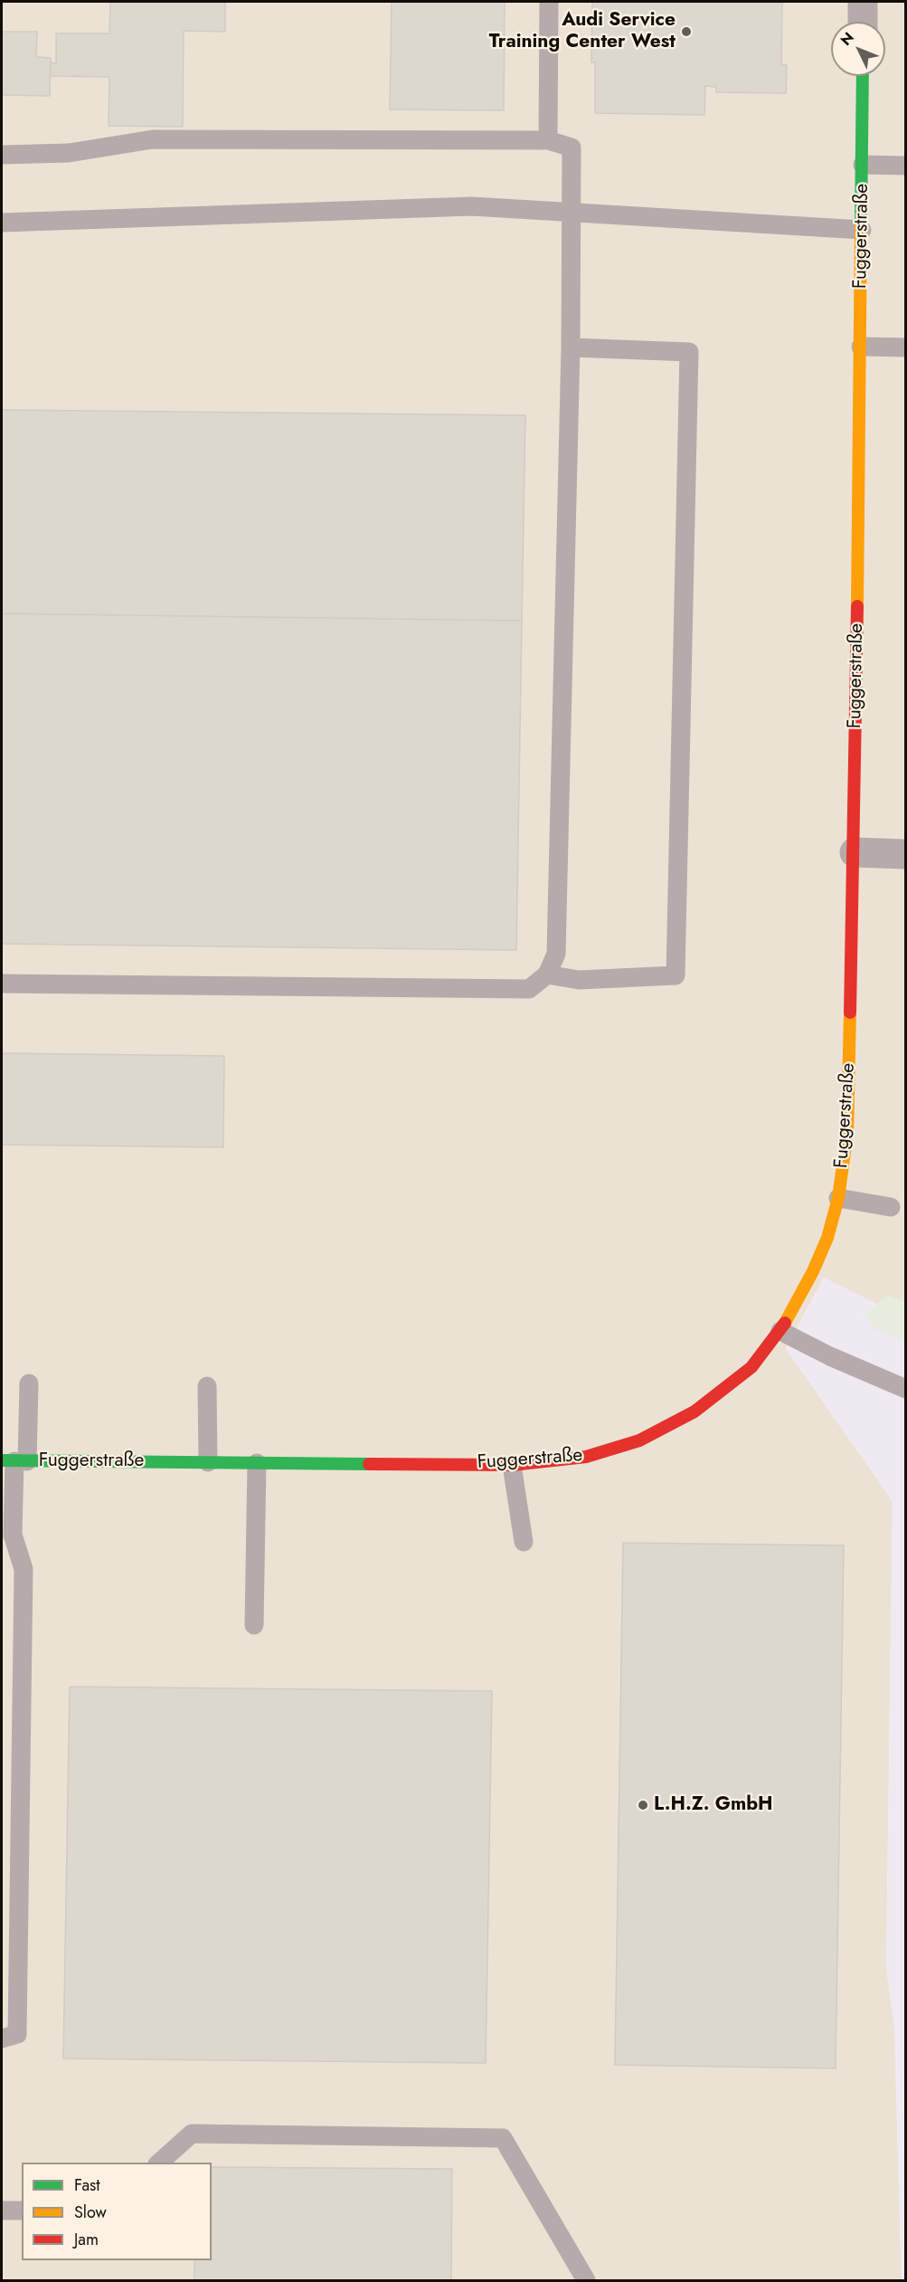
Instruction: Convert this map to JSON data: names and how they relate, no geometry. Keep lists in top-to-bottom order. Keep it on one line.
{"streets":{"street":["Fuggerstraße"]},"places":["Audi Service Training Center West","L.H.Z. GmbH"],"legend":["Fast","Slow","Jam"],"north":"top left"}
